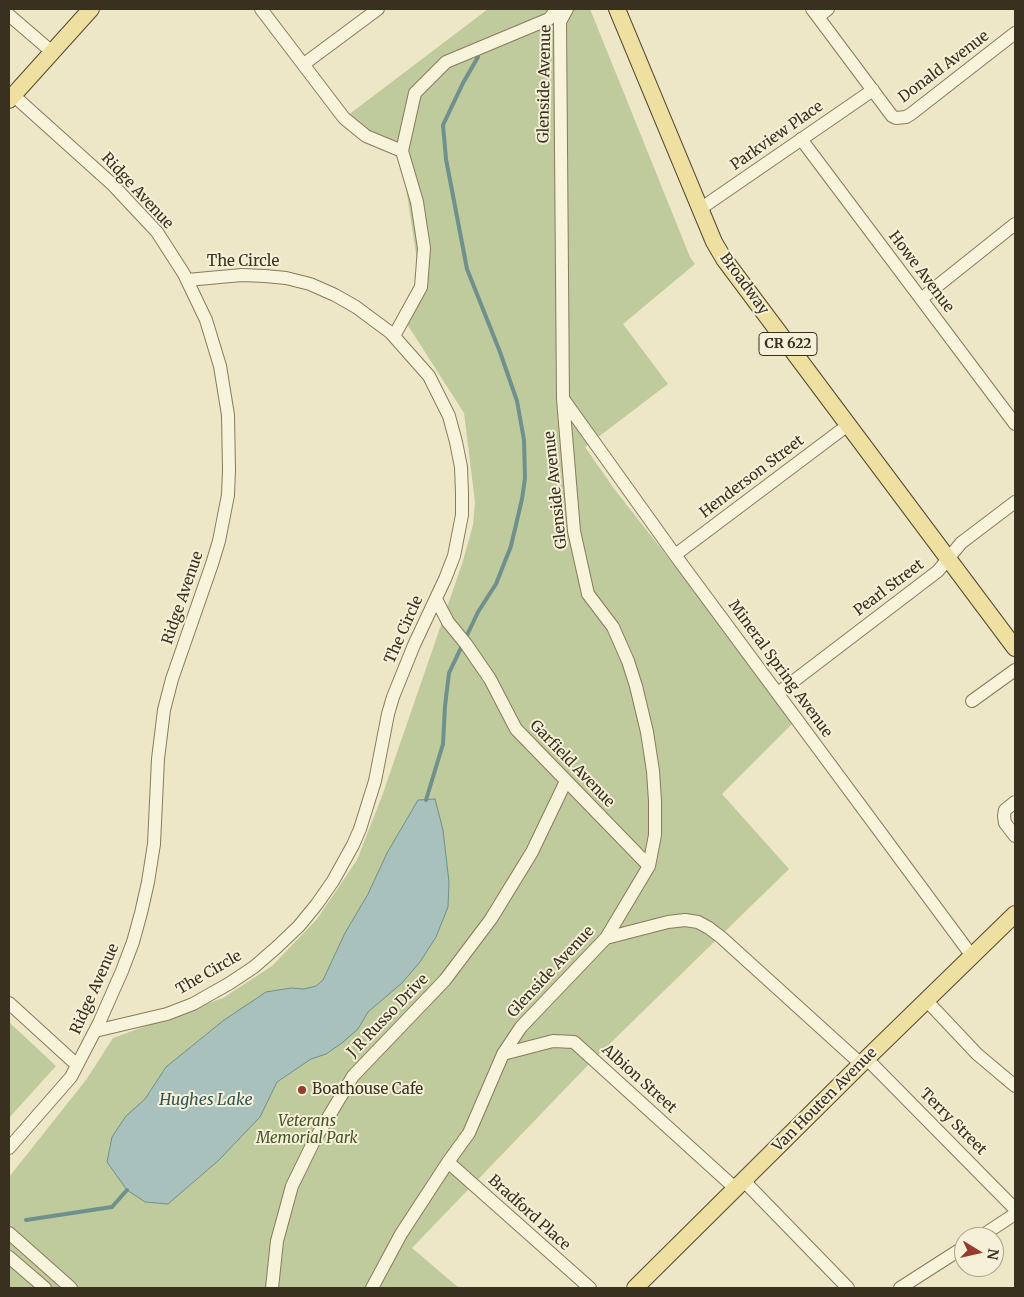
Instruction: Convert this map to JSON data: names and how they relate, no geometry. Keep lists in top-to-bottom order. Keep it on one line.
{"streets":{"main road":["Broadway","CR 622","Van Houten Avenue"],"street":["Donald Avenue","Glenside Avenue","Parkview Place","Ridge Avenue","The Circle","Howe Avenue","Henderson Street","Pearl Street","Mineral Spring Avenue","Garfield Avenue","J R Russo Drive","Albion Street","Terry Street","Bradford Place"]},"crossings":[["Donald Avenue","Parkview Place"],["Glenside Avenue","Mineral Spring Avenue"],["Glenside Avenue","Garfield Avenue"],["Glenside Avenue","Albion Street"],["Glenside Avenue","Bradford Place"],["Parkview Place","Howe Avenue"],["Parkview Place","Broadway"],["Ridge Avenue","The Circle"],["The Circle","Garfield Avenue"],["Broadway","Henderson Street"],["Broadway","Pearl Street"],["Henderson Street","Mineral Spring Avenue"],["Pearl Street","Mineral Spring Avenue"],["Mineral Spring Avenue","Van Houten Avenue"],["Garfield Avenue","J R Russo Drive"],["Albion Street","Van Houten Avenue"],["Van Houten Avenue","Terry Street"]],"water":["Hughes Lake"],"parks":["Veterans Memorial Park"],"places":["Boathouse Cafe"],"north":"right"}
